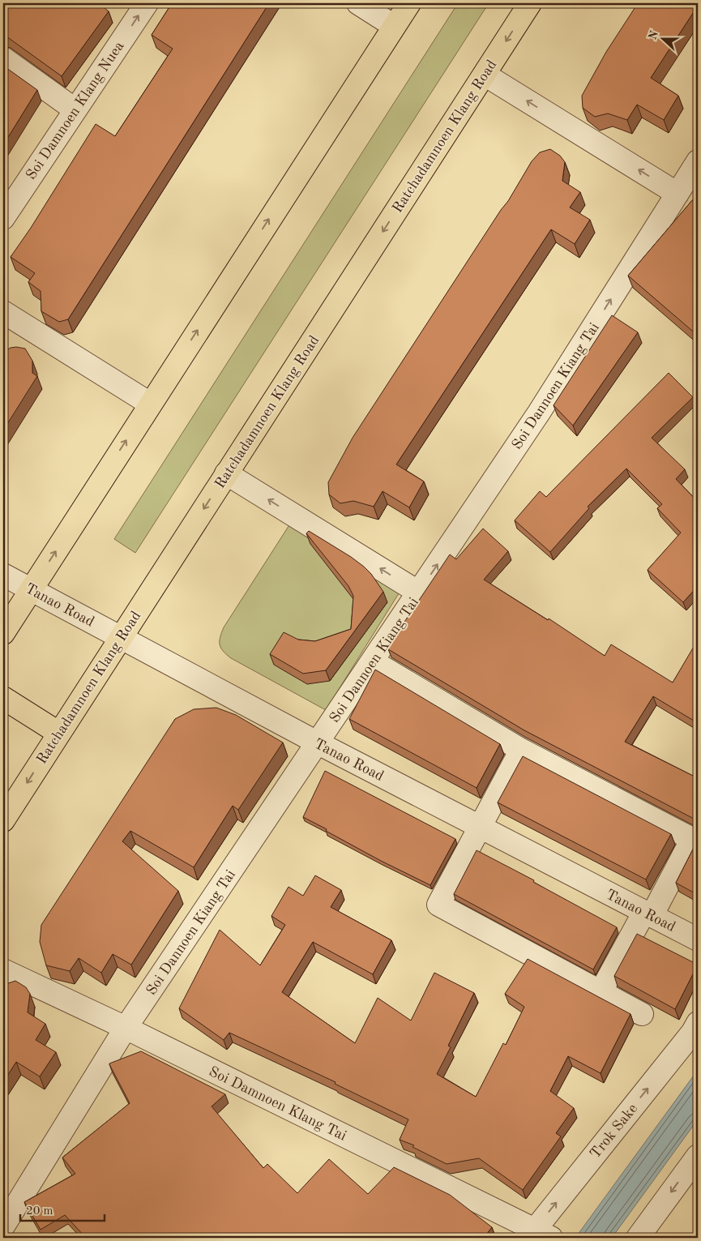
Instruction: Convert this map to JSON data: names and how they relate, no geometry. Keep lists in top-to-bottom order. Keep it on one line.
{"streets":{"main road":["Ratchadamnoen Klang Road"],"street":["Soi Damnoen Klang Nuea","Soi Dannoen Kiang Tai","Tanao Road","Soi Damnoen Klang Tai","Trok Sake"]},"crossings":[["Ratchadamnoen Klang Road","Tanao Road"],["Soi Dannoen Kiang Tai","Tanao Road"],["Soi Dannoen Kiang Tai","Soi Damnoen Klang Tai"],["Soi Damnoen Klang Tai","Trok Sake"]],"one_way":["Soi Damnoen Klang Nuea","Soi Dannoen Kiang Tai"],"scale_bar":"20 m","north":"left"}
